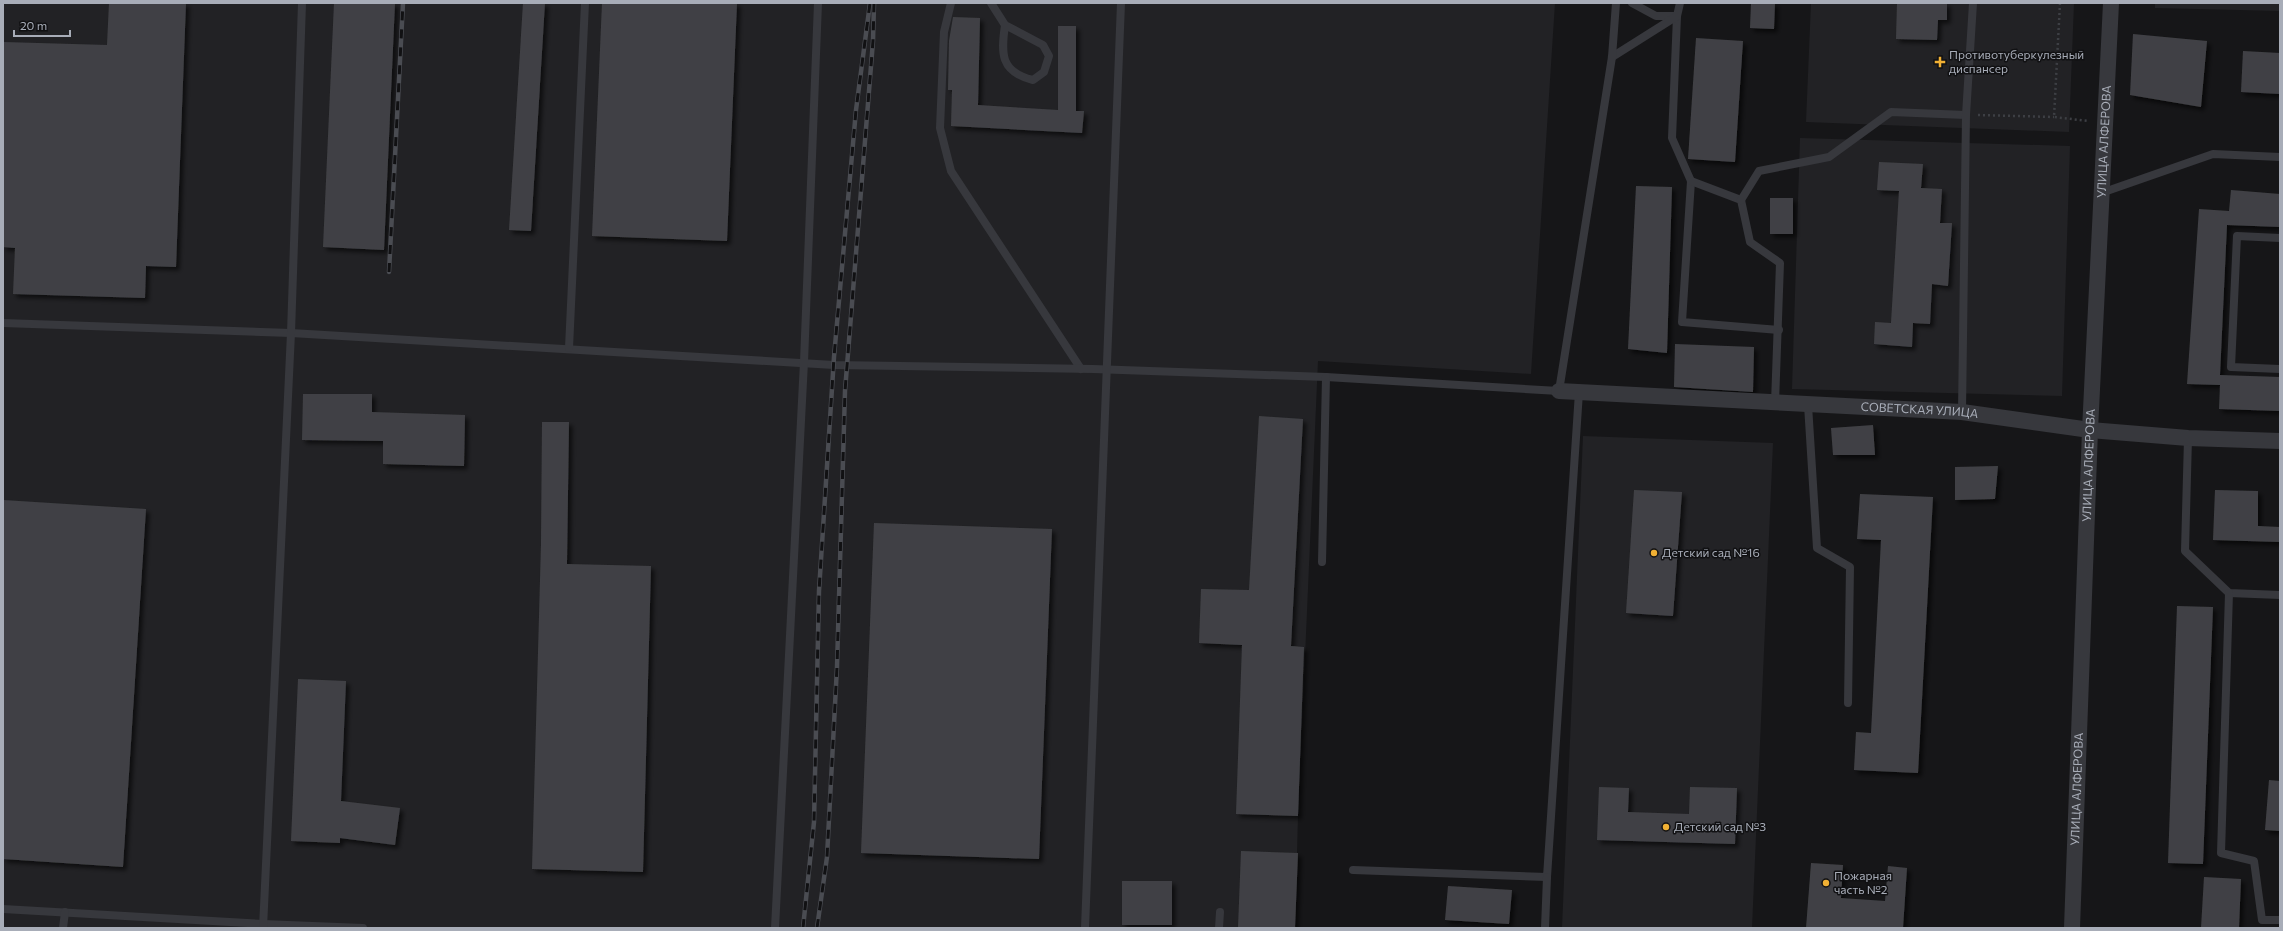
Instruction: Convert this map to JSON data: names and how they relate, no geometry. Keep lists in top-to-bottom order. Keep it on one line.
{"streets":{"street":["УЛИЦА АЛФЕРОВА","СОВЕТСКАЯ УЛИЦА"]},"crossings":[["УЛИЦА АЛФЕРОВА","СОВЕТСКАЯ УЛИЦА"]],"places":{"health":["Противотуберкулезный диспансер"],"other":["Детский сад №16","Детский сад №3","Пожарная часть №2"]},"scale_bar":"20 m"}
